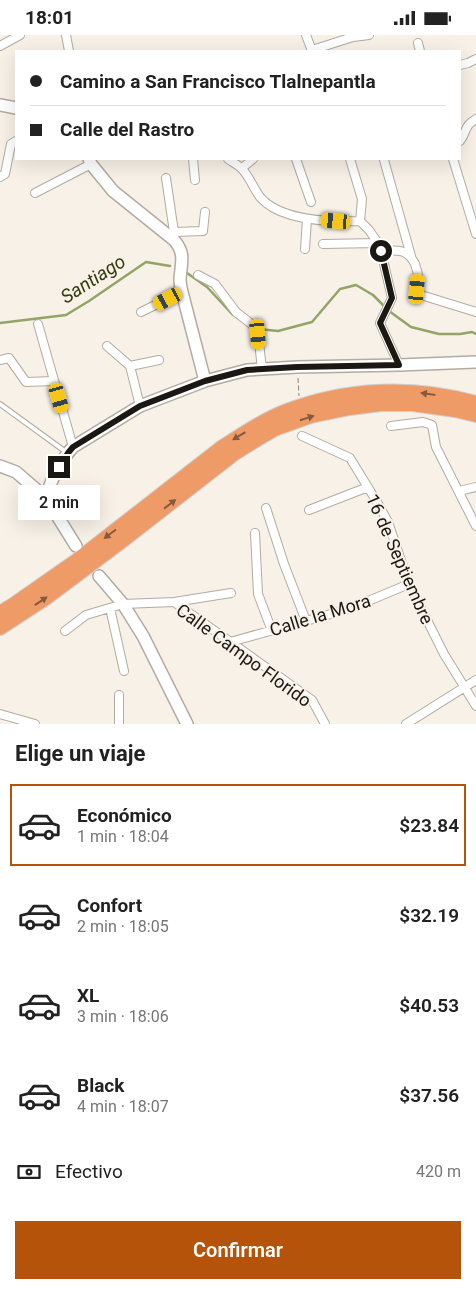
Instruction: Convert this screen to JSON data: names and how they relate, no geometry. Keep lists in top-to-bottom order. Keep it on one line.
{"streets":{"street":["16 de Septiembre","Calle la Mora","Calle Campo Florido"]},"crossings":[["16 de Septiembre","Calle la Mora"],["Calle la Mora","Calle Campo Florido"]],"water":["Santiago"],"page":{"status":"18:01","banner":["Camino a San Francisco Tlalnepantla","Calle del Rastro"],"bubble":"2 min","heading":"Elige un viaje","list":[{"name":"Económico","note":"1 min · 18:04","value":"$23.84"},{"name":"Confort","note":"2 min · 18:05","value":"$32.19"},{"name":"XL","note":"3 min · 18:06","value":"$40.53"},{"name":"Black","note":"4 min · 18:07","value":"$37.56"}],"pay":["Efectivo","420 m"],"buttons":"Confirmar"}}
